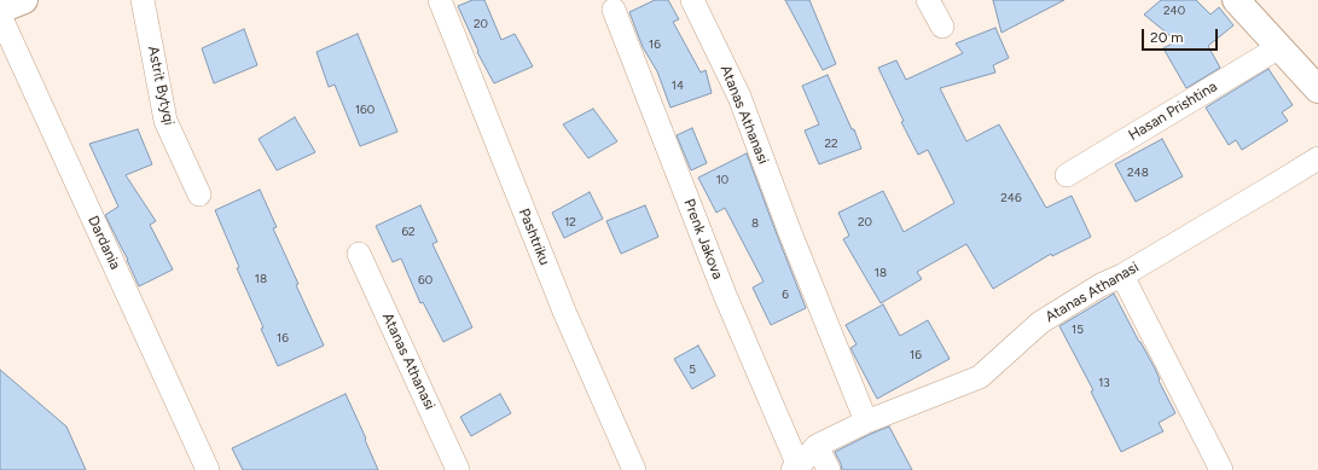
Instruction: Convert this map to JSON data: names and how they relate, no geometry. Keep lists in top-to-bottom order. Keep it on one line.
{"streets":{"street":["Astrit Bytyqi","Hasan Prishtina","Atanas Athanasi","Pashtriku","Prenk Jakova","Dardania"]},"crossings":[["Atanas Athanasi","Prenk Jakova"]],"house_numbers":["240","20","16","14","160","22","248","10","246","12","20","8","62","18","18","60","6","15","16","16","5","13"],"scale_bar":"20 m"}
